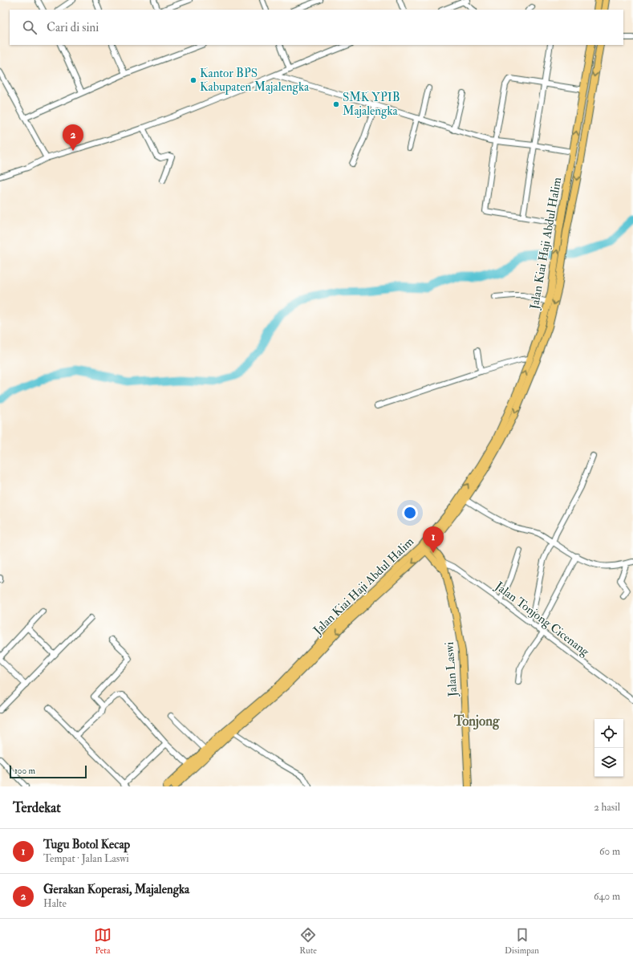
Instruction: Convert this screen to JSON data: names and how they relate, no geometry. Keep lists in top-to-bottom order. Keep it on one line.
{"streets":{"main road":["Jalan Kiai Haji Abdul Halim","Jalan Laswi"],"street":["Jalan Tonjong Cicenang"]},"crossings":[["Jalan Kiai Haji Abdul Halim","Jalan Laswi"],["Jalan Tonjong Cicenang","Jalan Laswi"]],"districts":["Tonjong"],"places":["Kantor BPS Kabupaten Majalengka","SMK YPIB Majalengka"],"scale_bar":"100 m","page":{"search":"Cari di sini","pins":["2","1"],"scale":"100 m","heading":["Terdekat","2 hasil"],"list":[{"mark":"1","name":"Tugu Botol Kecap","note":"Tempat · Jalan Laswi","value":"60 m"},{"mark":"2","name":"Gerakan Koperasi, Majalengka","note":"Halte","value":"640 m"}],"nav":["Peta","Rute","Disimpan"]}}
